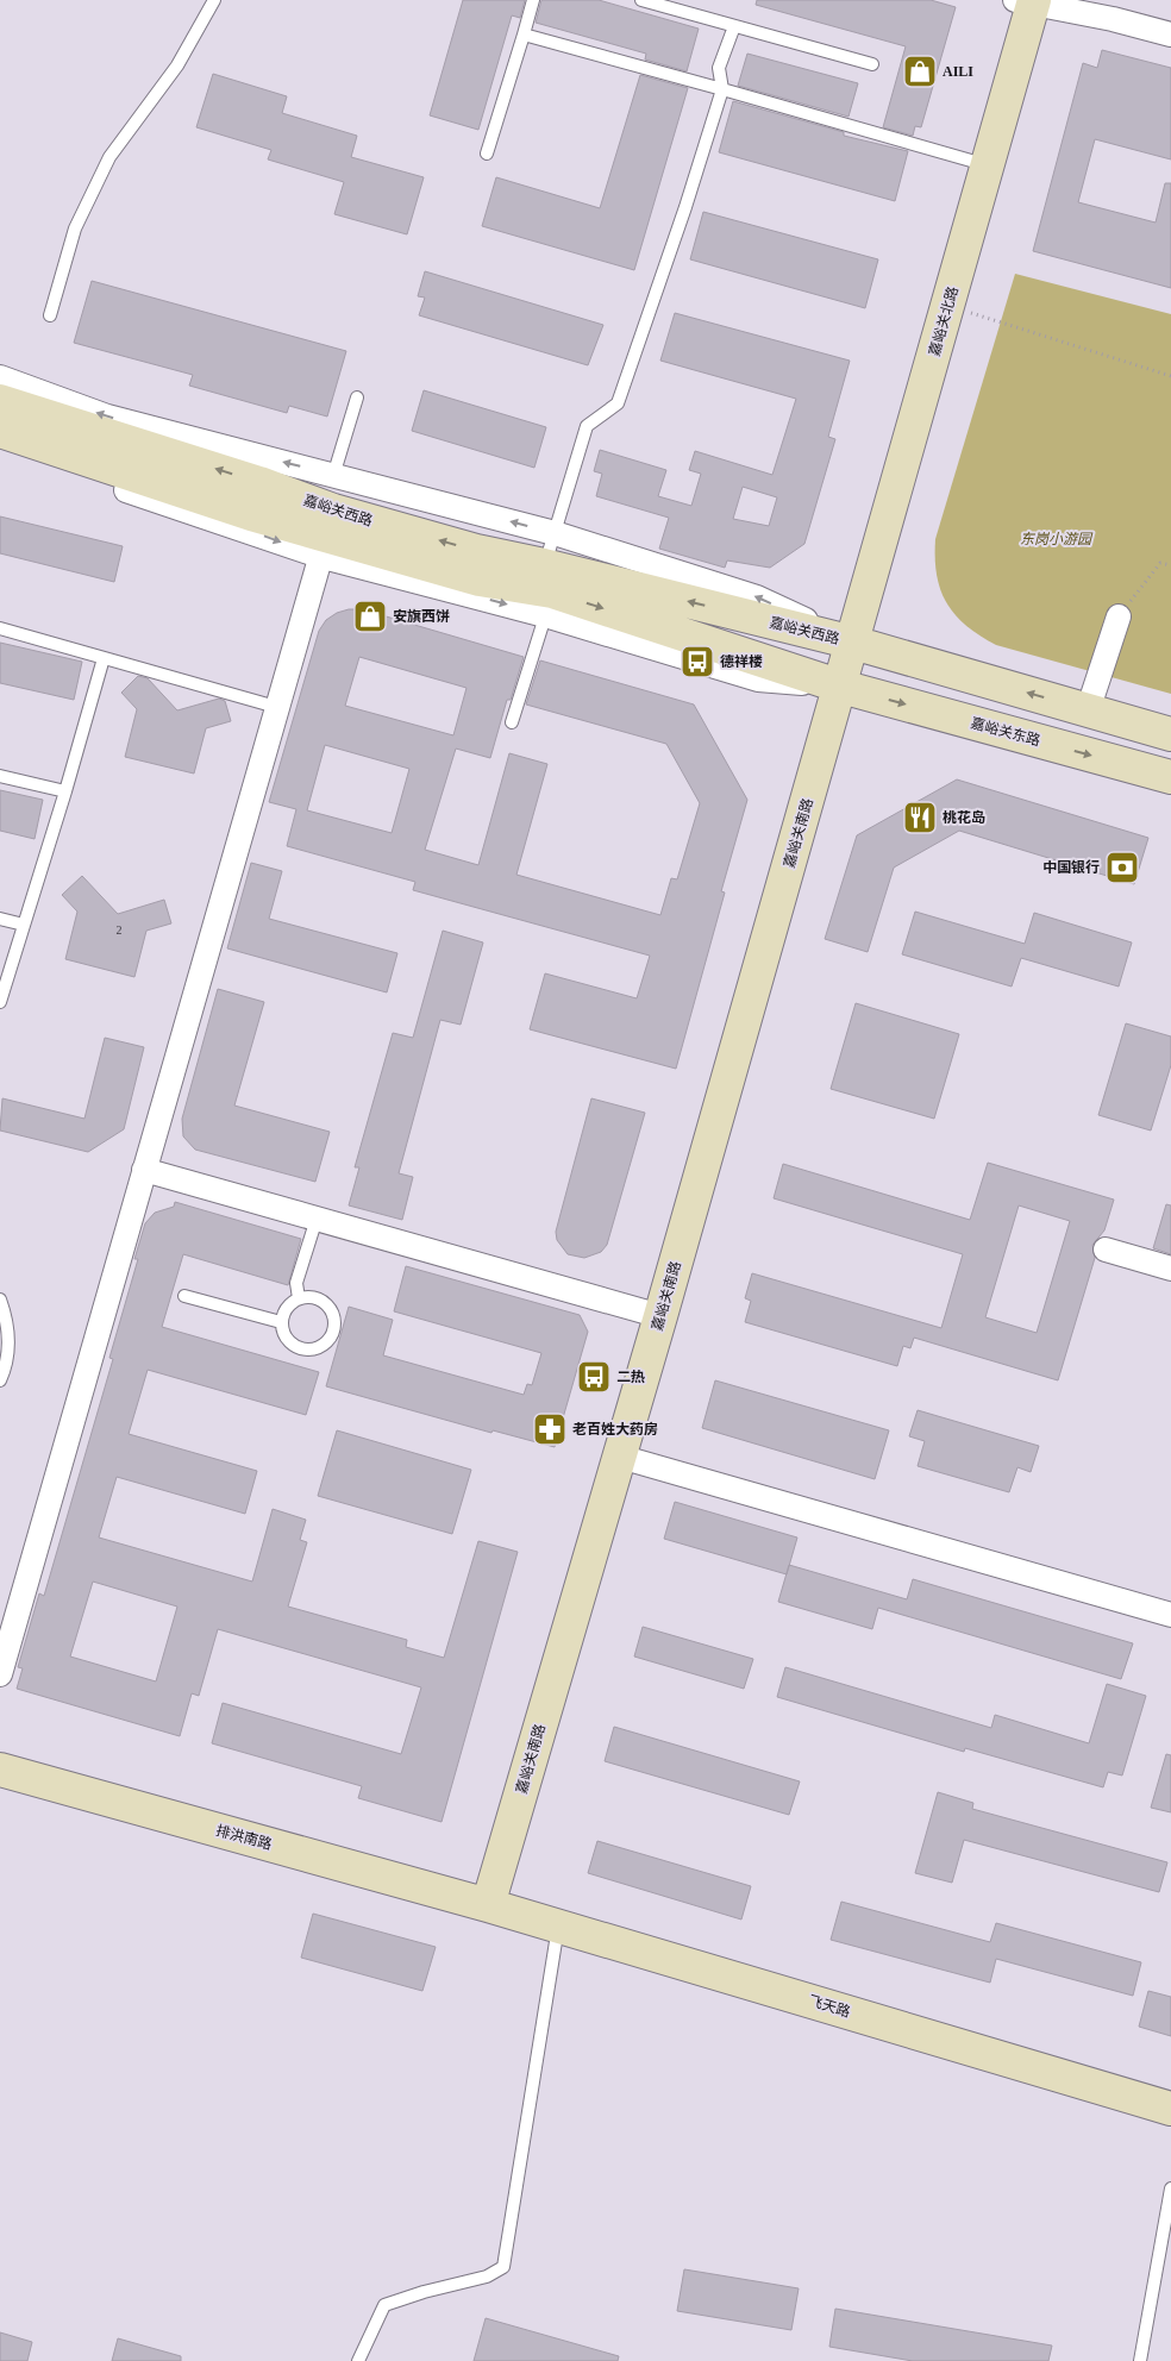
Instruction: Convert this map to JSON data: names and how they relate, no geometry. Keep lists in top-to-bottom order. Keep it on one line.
{"streets":{"main road":["嘉峪关北路","嘉峪关西路","嘉峪关东路","嘉峪关南路","排洪南路","飞天路"]},"crossings":[["嘉峪关北路","嘉峪关西路"],["嘉峪关北路","嘉峪关东路"],["嘉峪关北路","嘉峪关南路"],["嘉峪关西路","嘉峪关东路"],["嘉峪关西路","嘉峪关南路"],["嘉峪关东路","嘉峪关南路"],["嘉峪关南路","排洪南路"],["嘉峪关南路","飞天路"],["排洪南路","飞天路"]],"parks":["东岗小游园"],"places":{"shop":["AILI","安旗西饼"],"bus stop":["德祥楼","二热"],"restaurant":["桃花岛"],"bank":["中国银行"],"pharmacy":["老百姓大药房"]},"house_numbers":["2"]}
